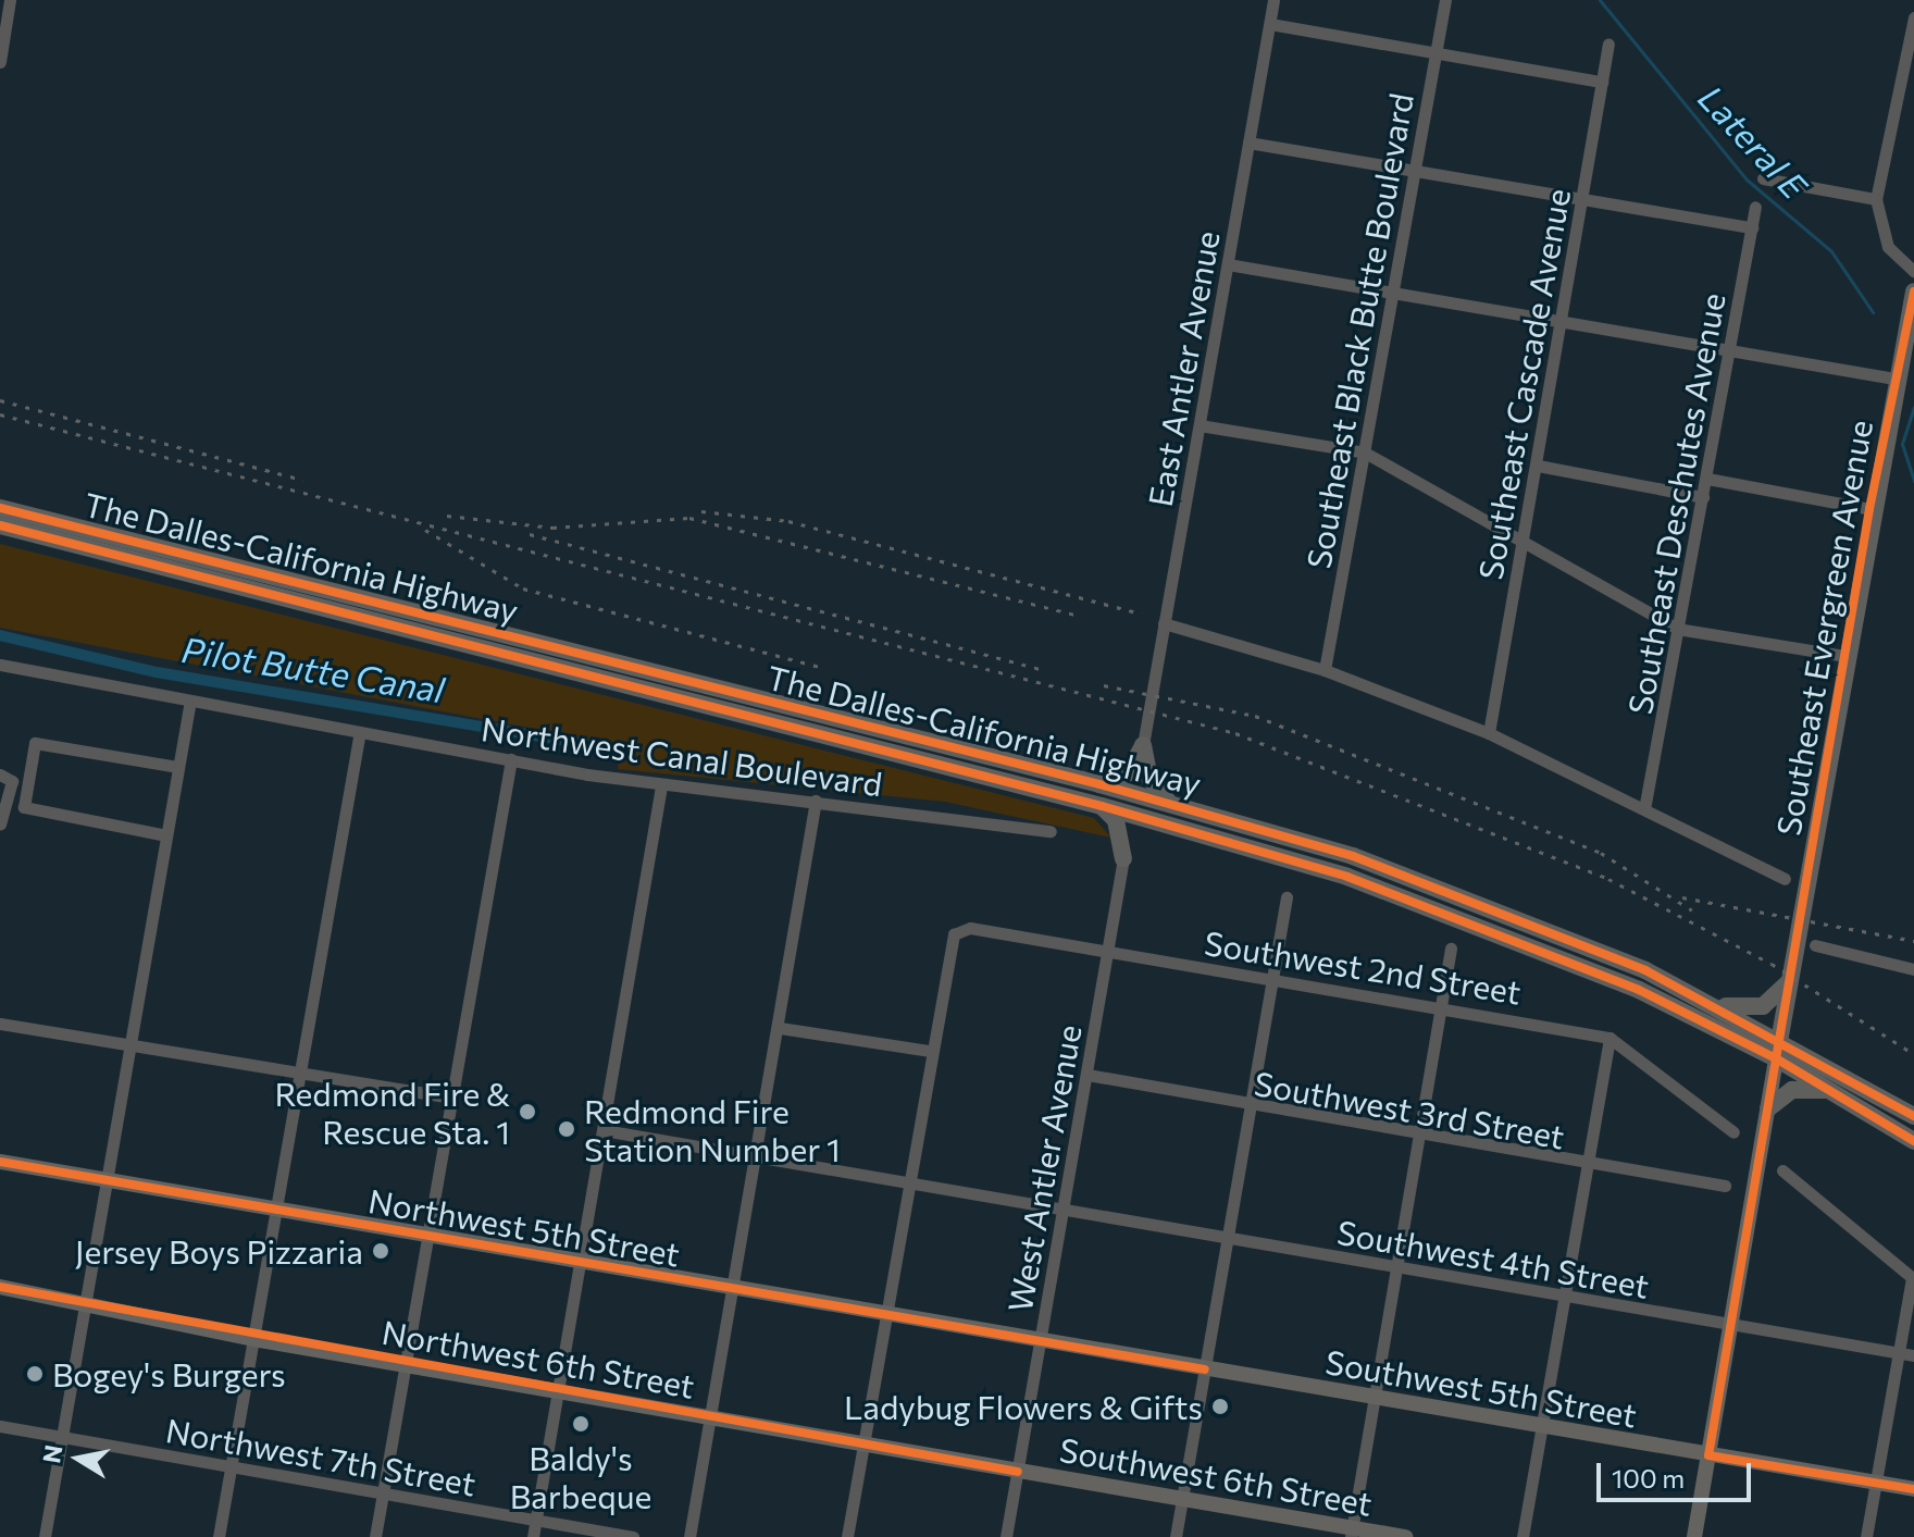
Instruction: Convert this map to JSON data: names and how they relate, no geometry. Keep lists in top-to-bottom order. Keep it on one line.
{"streets":{"highway":["The Dalles-California Highway","Southeast Evergreen Avenue"],"main road":["Northwest 5th Street","Northwest 6th Street","Southwest 5th Street","Southwest 6th Street"],"street":["Southeast Black Butte Boulevard","East Antler Avenue","Southeast Cascade Avenue","Southeast Deschutes Avenue","Northwest Canal Boulevard","Southwest 2nd Street","Southwest 3rd Street","West Antler Avenue","Southwest 4th Street","Northwest 7th Street"]},"crossings":[["The Dalles-California Highway","Southeast Evergreen Avenue"],["Southwest 2nd Street","West Antler Avenue"],["Southwest 3rd Street","West Antler Avenue"],["West Antler Avenue","Northwest 5th Street"],["West Antler Avenue","Southwest 4th Street"],["West Antler Avenue","Northwest 6th Street"],["West Antler Avenue","Southwest 5th Street"],["West Antler Avenue","Southwest 6th Street"],["Northwest 5th Street","Southwest 5th Street"],["Northwest 6th Street","Southwest 6th Street"]],"water":["Lateral E","Pilot Butte Canal"],"places":["Redmond Fire & Rescue Sta. 1","Redmond Fire Station Number 1","Jersey Boys Pizzaria","Bogey's Burgers","Ladybug Flowers & Gifts","Baldy's Barbeque"],"scale_bar":"100 m","north":"left"}
